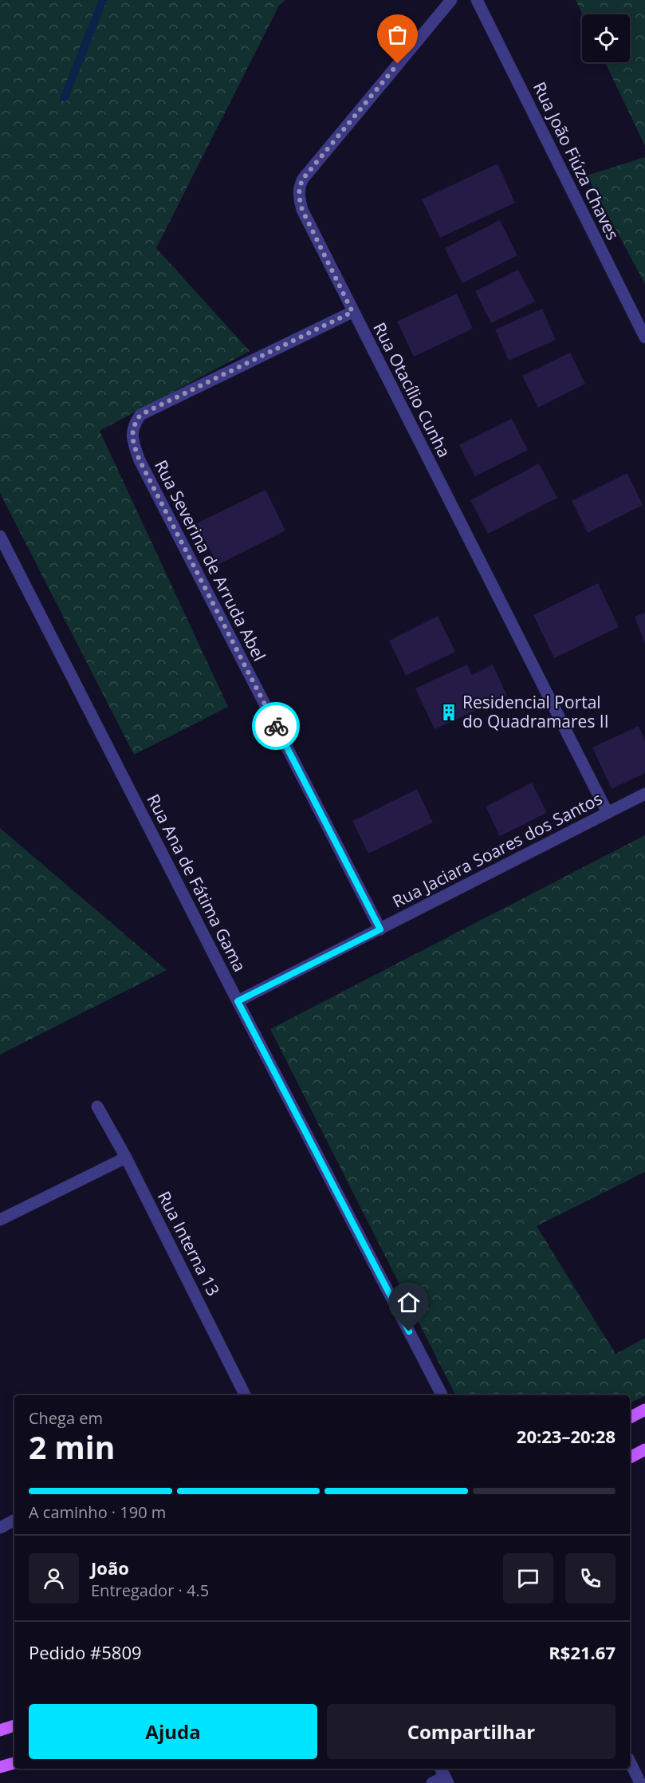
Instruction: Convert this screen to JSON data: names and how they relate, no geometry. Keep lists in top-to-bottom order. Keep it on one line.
{"streets":{"street":["Rua João Fiúza Chaves","Rua Otacílio Cunha","Rua Severina de Arruda Abel","Rua Jaciara Soares dos Santos","Rua Ana de Fátima Gama","Rua Interna 13"]},"crossings":[["Rua Otacílio Cunha","Rua Severina de Arruda Abel"],["Rua Otacílio Cunha","Rua Jaciara Soares dos Santos"],["Rua Severina de Arruda Abel","Rua Jaciara Soares dos Santos"],["Rua Jaciara Soares dos Santos","Rua Ana de Fátima Gama"]],"places":{"building":["Residencial Portal do Quadramares II"]},"page":{"heading":["2 min","Chega em","20:23–20:28"],"panel":["João","Entregador · 4.5","Pedido #5809","R$21.67"],"bar":"A caminho · 190 m","buttons":["Ajuda","Compartilhar"]}}
